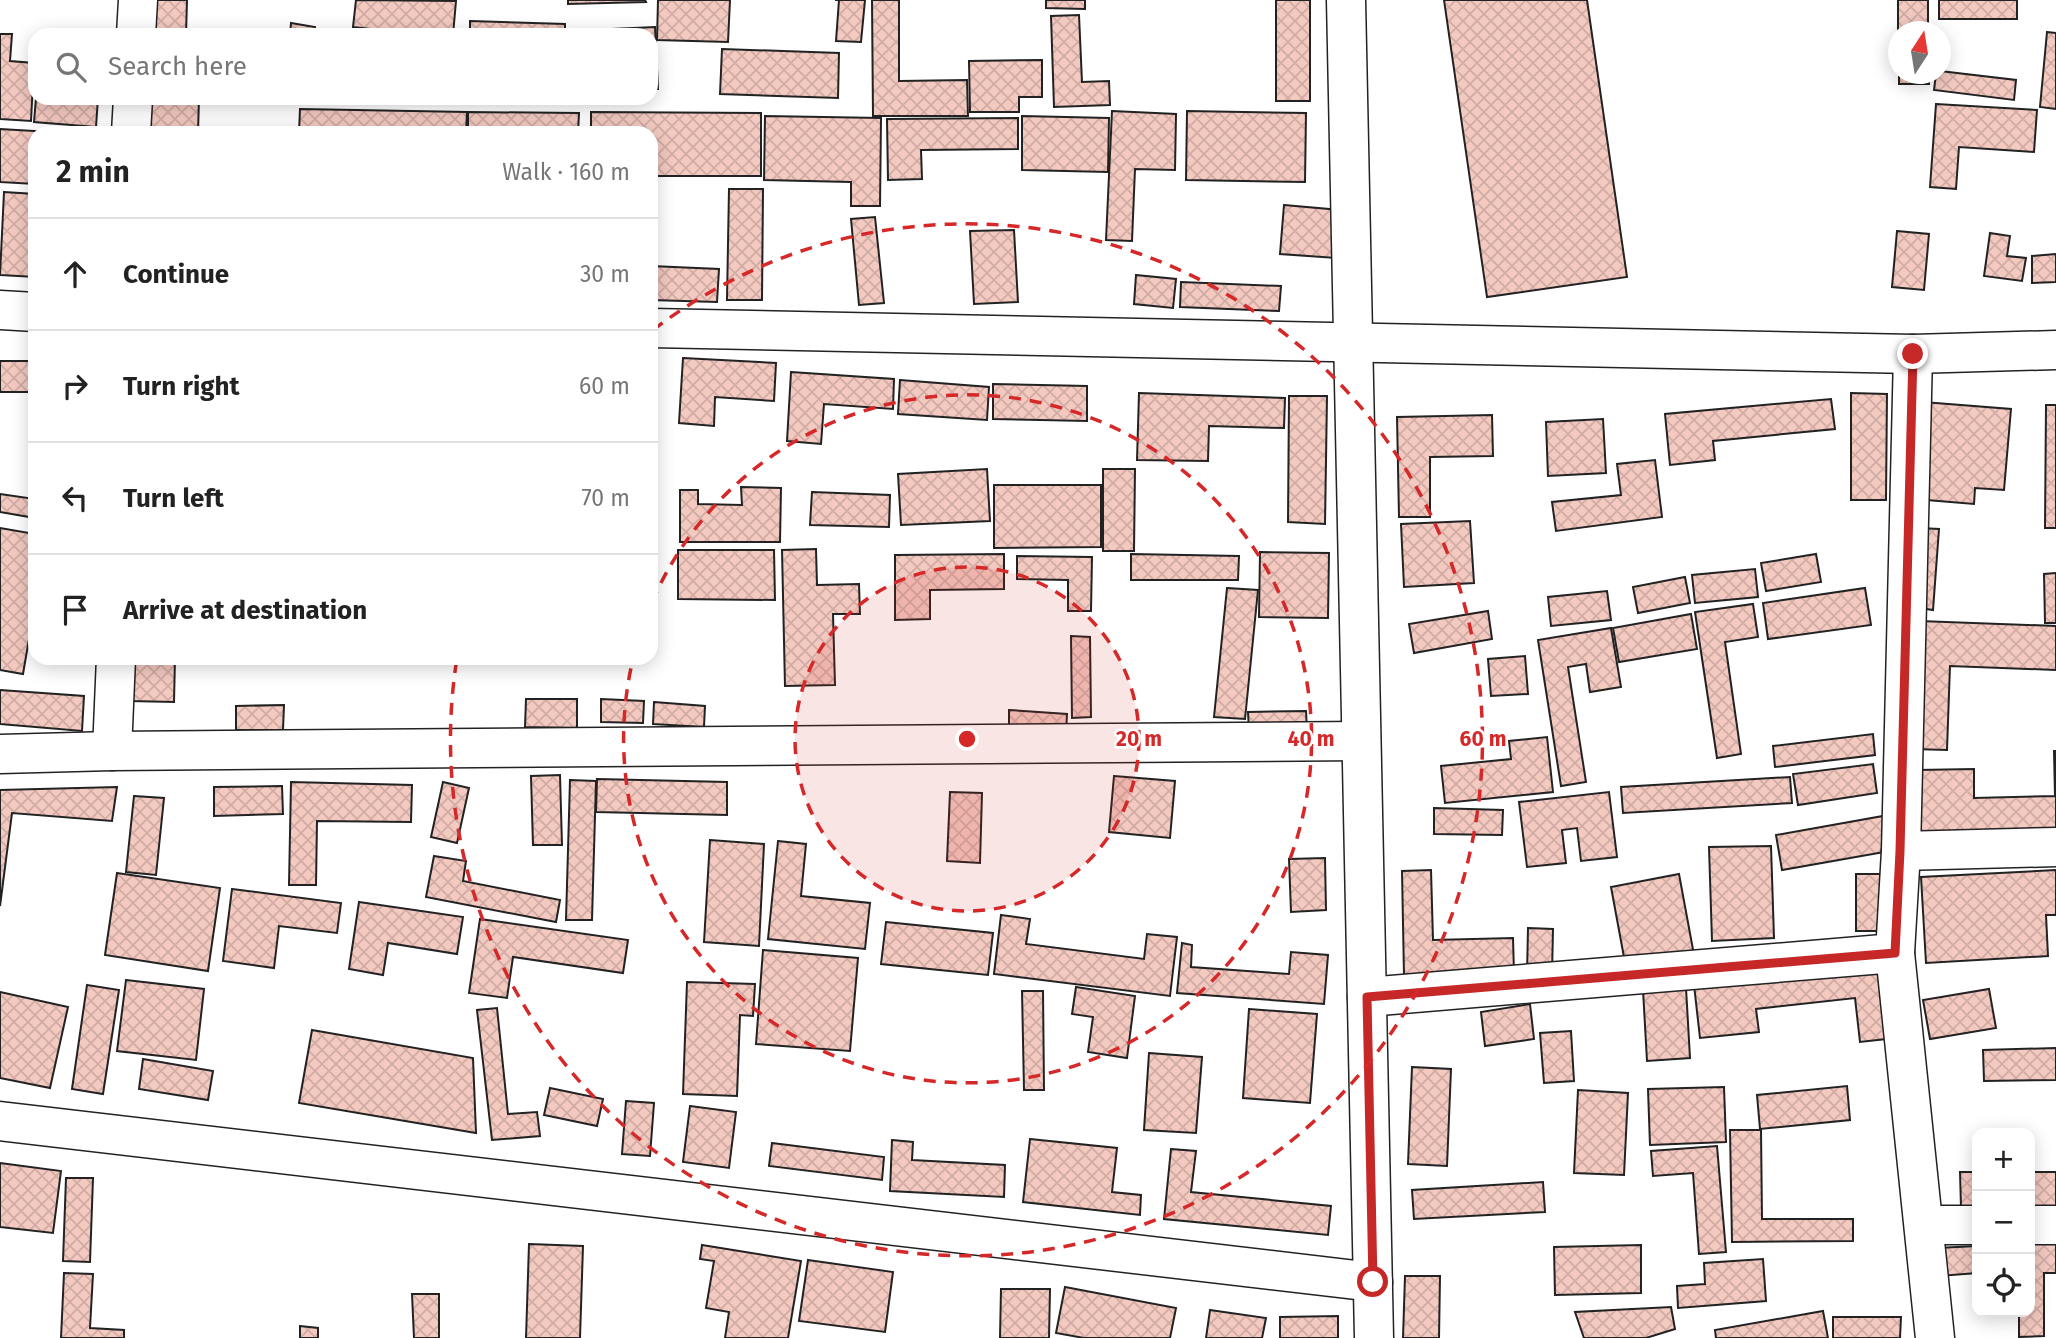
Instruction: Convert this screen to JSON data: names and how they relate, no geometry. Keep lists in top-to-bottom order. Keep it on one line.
{"north":"top","page":{"search":"Search here","heading":["2 min","Walk · 160 m"],"list":[["Continue","30 m"],["Turn right","60 m"],["Turn left","70 m"],"Arrive at destination"],"map_buttons":["+","−"]},"rings":["20 m","40 m","60 m"]}
